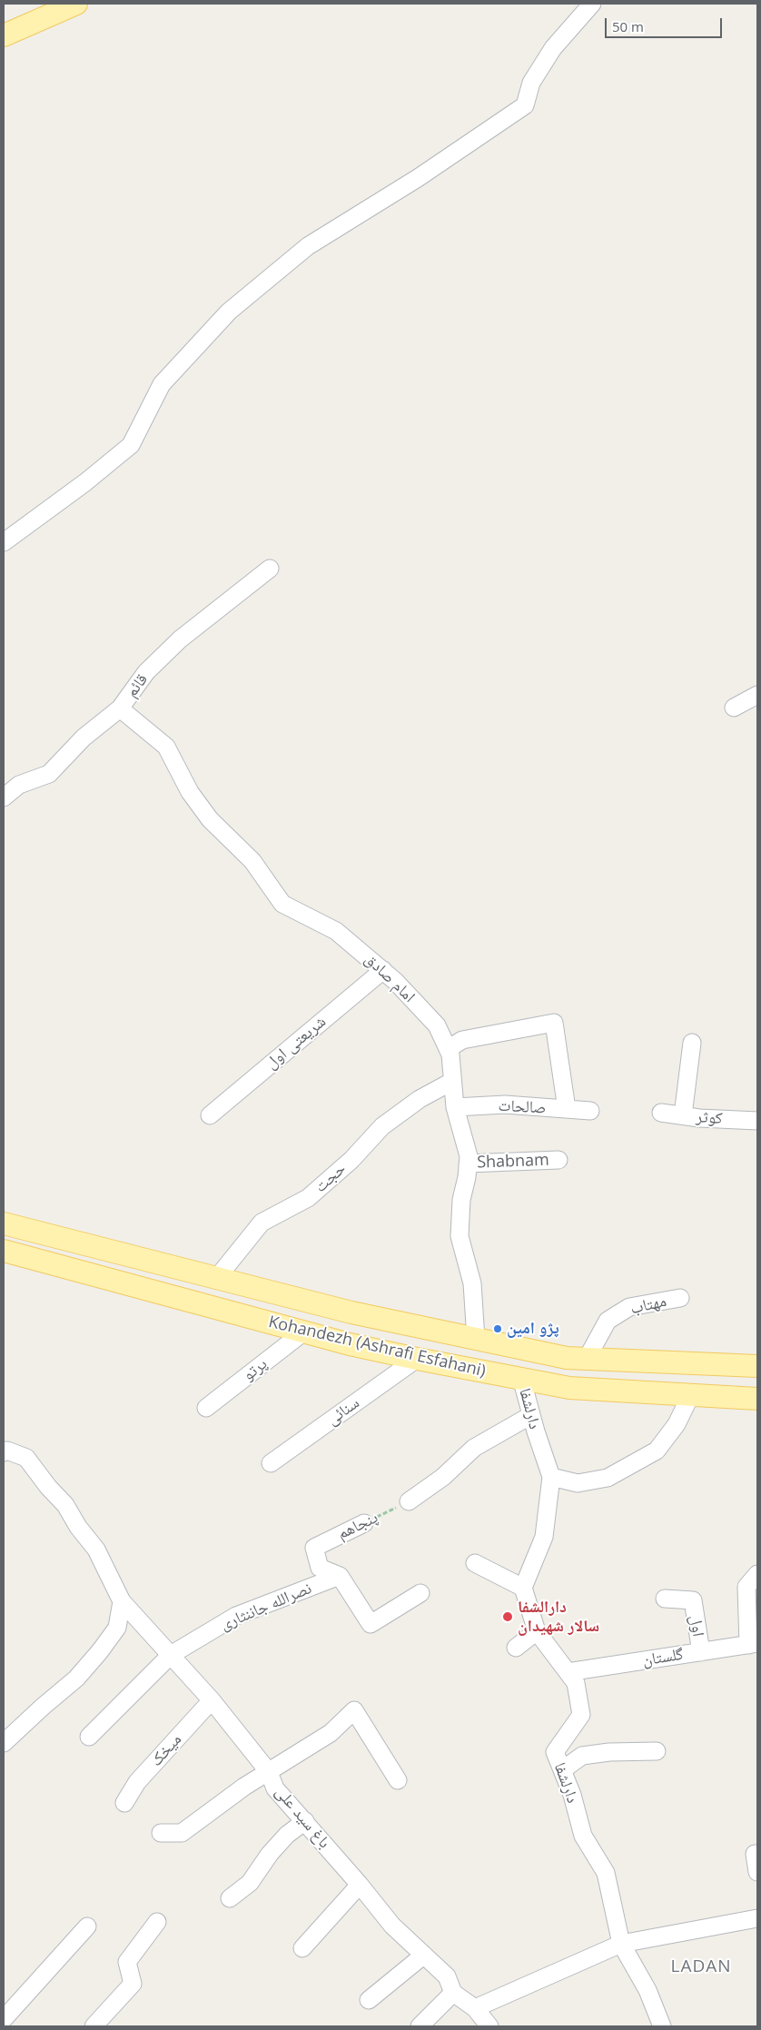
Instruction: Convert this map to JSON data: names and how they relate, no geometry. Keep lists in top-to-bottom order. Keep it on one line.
{"streets":{"main road":["Kohandezh (Ashrafi Esfahani)"],"street":["قائم","امام صادق","شریعتی اول","صالحات","کوثر","Shabnam","حجت","مهتاب","پرتو","دارلشفا","سنائی","پنجاهم","نصرالله جاننثاری","اول","گلستان","میخک","باغ سید علی"]},"crossings":[["قائم","امام صادق"],["امام صادق","شریعتی اول"],["امام صادق","صالحات"],["امام صادق","Shabnam"],["امام صادق","حجت"],["امام صادق","Kohandezh (Ashrafi Esfahani)"],["حجت","Kohandezh (Ashrafi Esfahani)"],["مهتاب","Kohandezh (Ashrafi Esfahani)"],["Kohandezh (Ashrafi Esfahani)","پرتو"],["Kohandezh (Ashrafi Esfahani)","دارلشفا"],["Kohandezh (Ashrafi Esfahani)","سنائی"],["دارلشفا","گلستان"],["پنجاهم","نصرالله جاننثاری"],["نصرالله جاننثاری","باغ سید علی"],["اول","گلستان"],["میخک","باغ سید علی"]],"districts":["LADAN"],"places":["پژو امین","دارالشفا سالار شهیدان"],"scale_bar":"50 m"}
